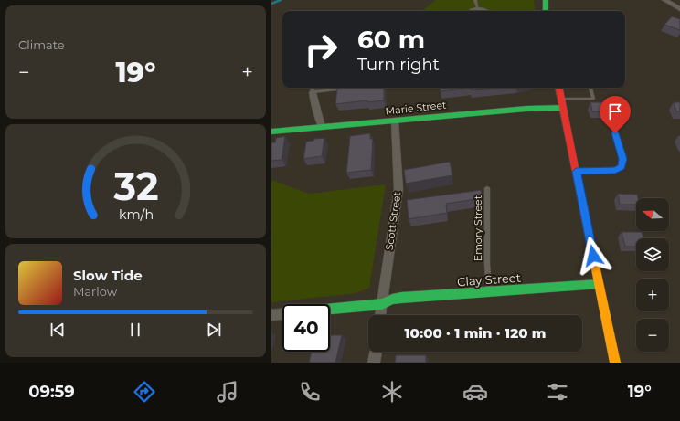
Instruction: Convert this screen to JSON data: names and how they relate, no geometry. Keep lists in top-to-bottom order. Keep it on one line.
{"streets":{"street":["Marie Street","Scott Street","Clay Street"],"lane":["Emory Street"]},"crossings":[["Marie Street","Scott Street"],["Scott Street","Clay Street"],["Emory Street","Clay Street"]],"north":"left","page":{"tile":"Climate","turn":["60 m","Turn right"],"heat":["−","19°","+"],"map_buttons":["+","−"],"song":["Slow Tide","Marlow"],"limit":"40","trip":"10:00 · 1 min · 120 m","tabs":["09:59","19°"],"gauge":["32","km/h"]}}
